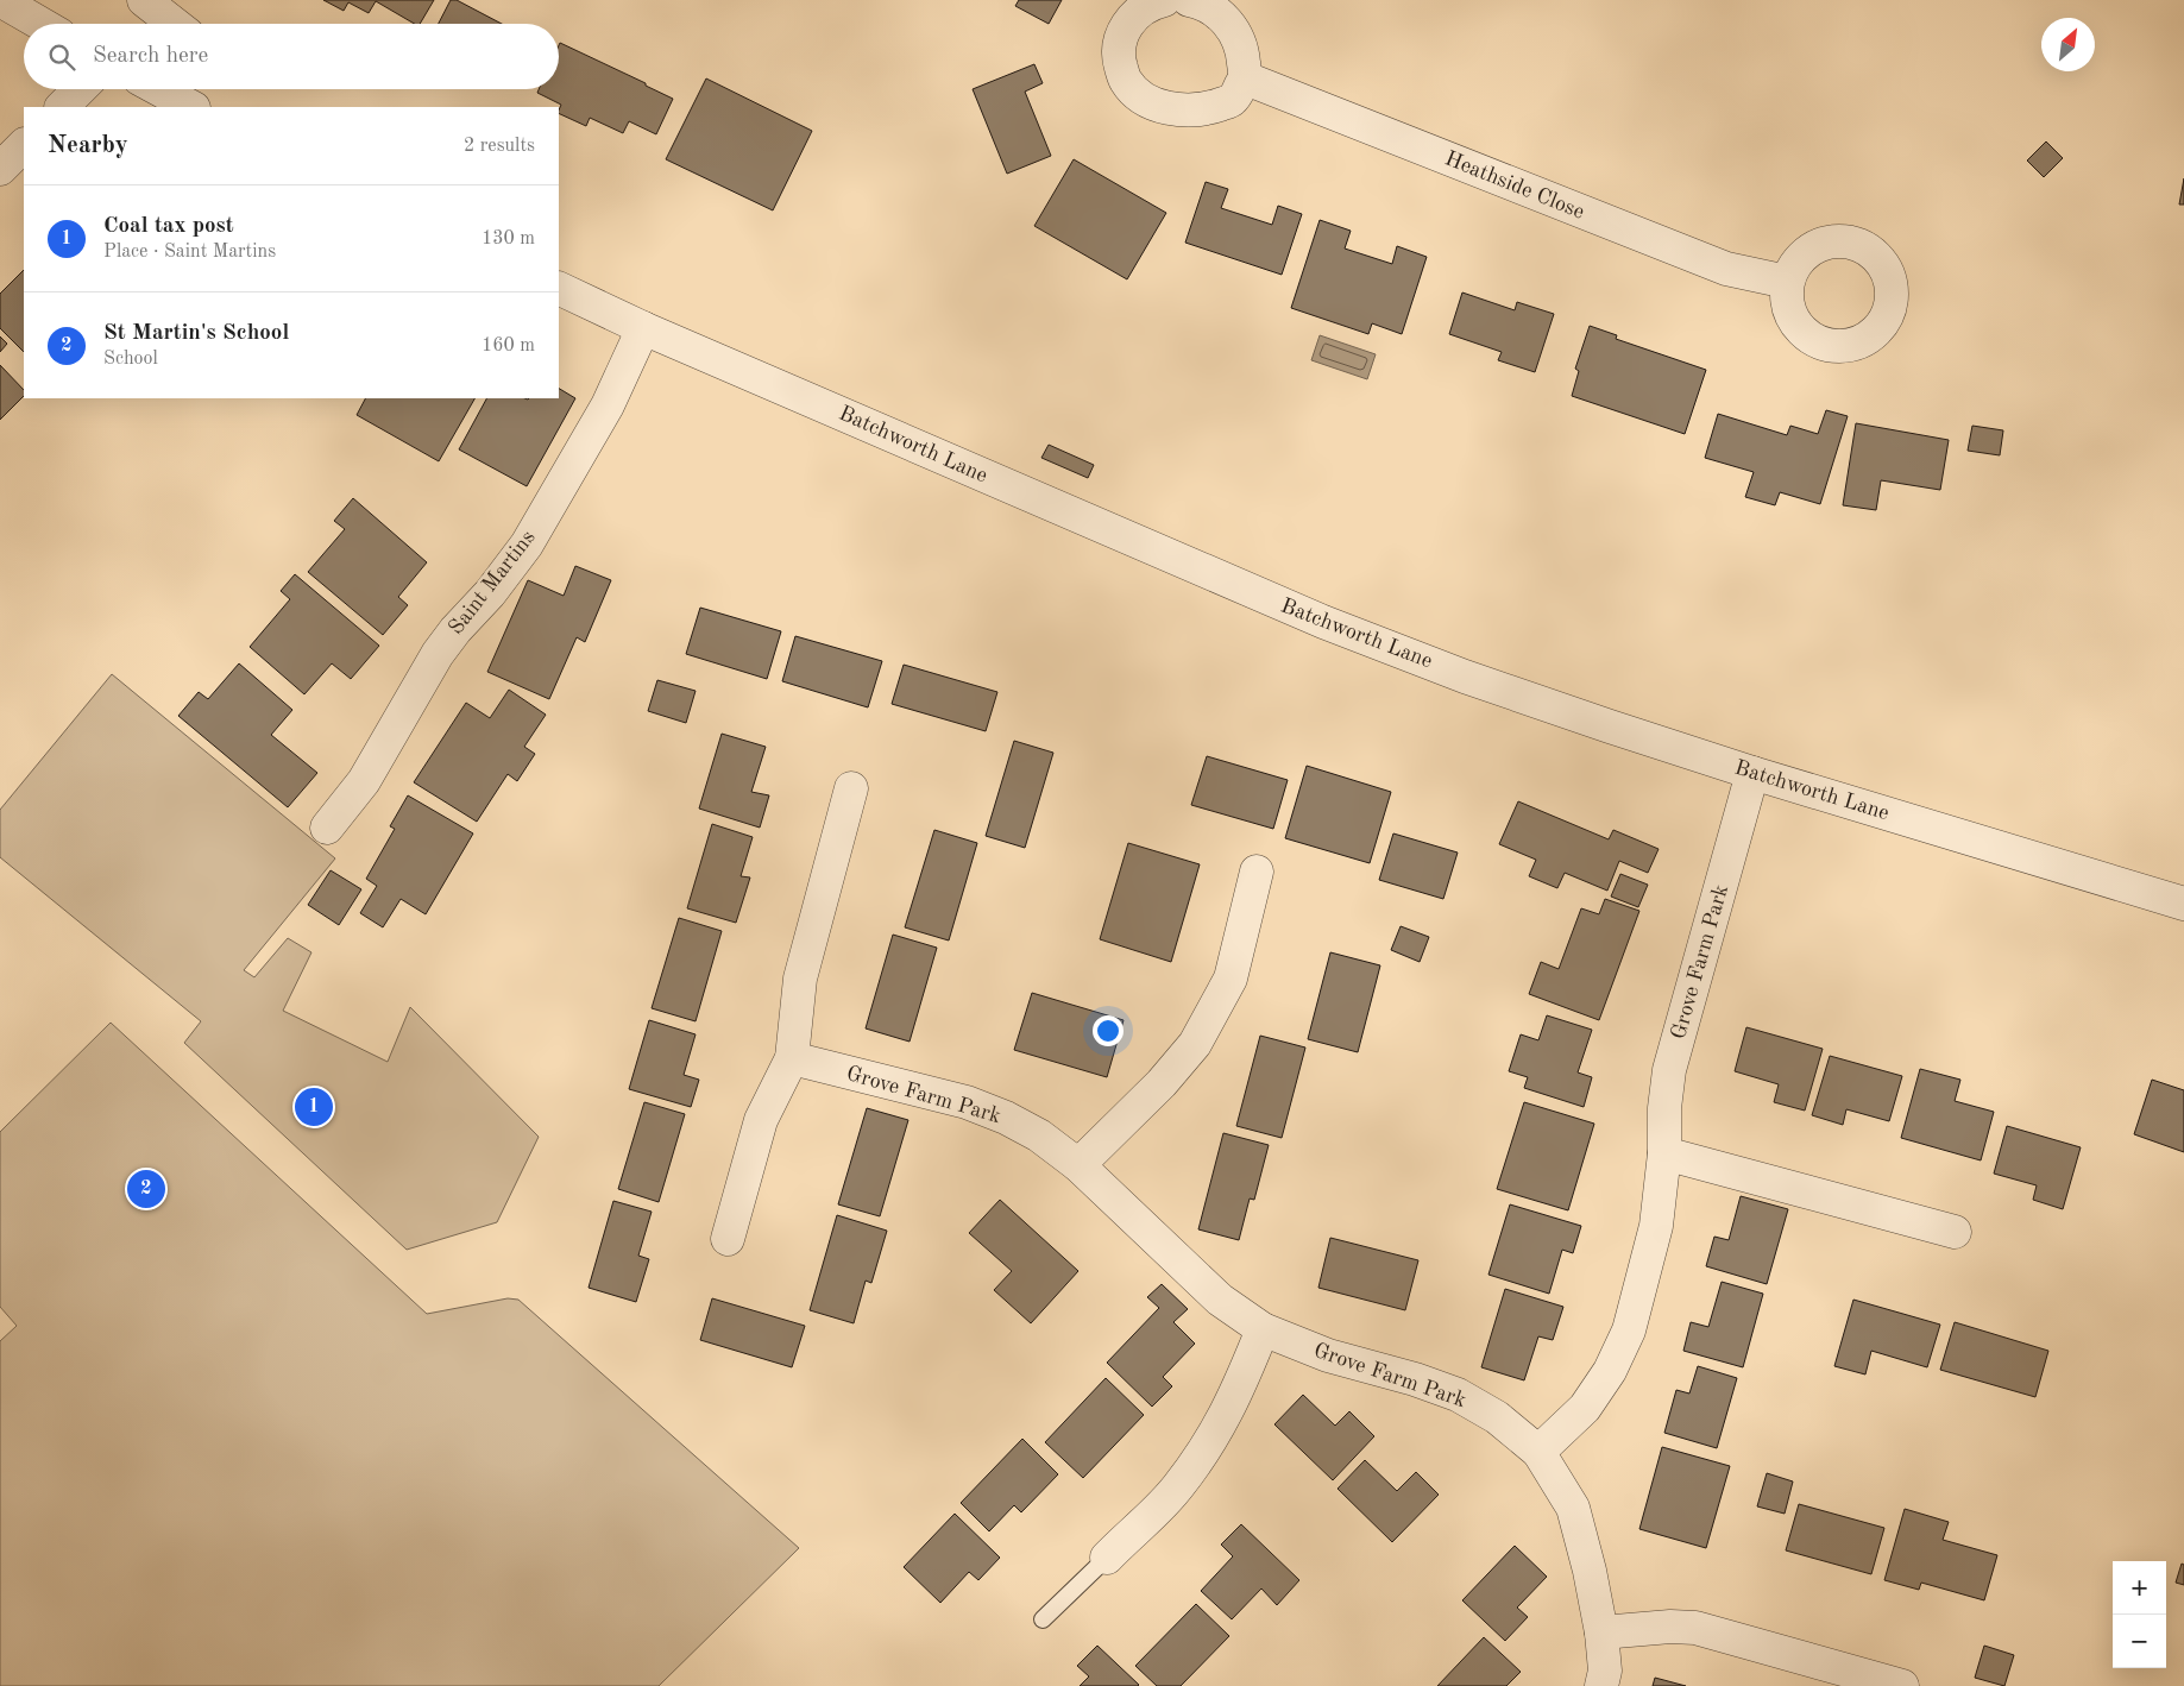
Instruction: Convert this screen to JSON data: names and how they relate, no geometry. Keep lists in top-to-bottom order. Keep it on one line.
{"streets":{"street":["Heathside Close","Batchworth Lane","Saint Martins","Grove Farm Park"]},"crossings":[["Batchworth Lane","Saint Martins"],["Batchworth Lane","Grove Farm Park"]],"north":"top right","page":{"search":"Search here","heading":["Nearby","2 results"],"list":[{"mark":"1","name":"Coal tax post","note":"Place · Saint Martins","value":"130 m"},{"mark":"2","name":"St Martin's School","note":"School","value":"160 m"}],"pins":["1","2"],"map_buttons":["+","−"]}}
